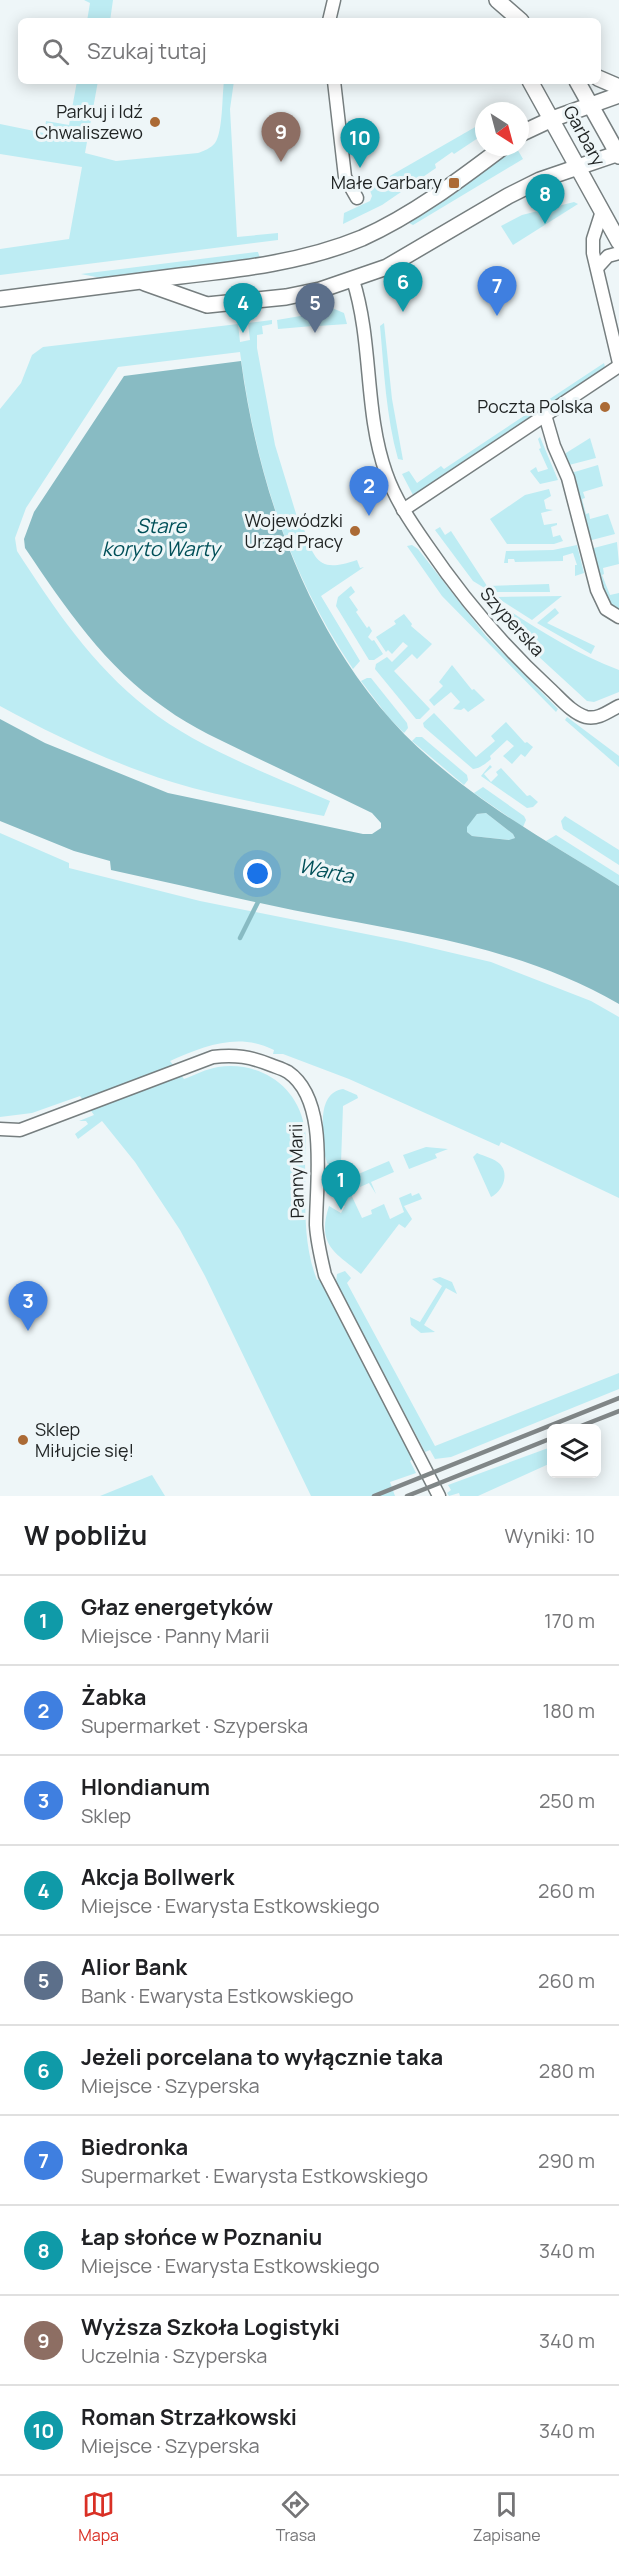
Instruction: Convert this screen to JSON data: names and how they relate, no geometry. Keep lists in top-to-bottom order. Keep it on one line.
{"streets":{"street":["Garbary","Szyperska","Panny Marii"]},"water":["Stare koryto Warty","Warta"],"places":{"other":["Parkuj i Idź Chwaliszewo","Poczta Polska","Wojewódzki Urząd Pracy","Sklep Miłujcie się!"],"transit":["Małe Garbary"]},"north":"bottom right","page":{"search":"Szukaj tutaj","pins":["9","10","8","6","7","4","5","2","1","3"],"heading":["W pobliżu","Wyniki: 10"],"list":[{"mark":"1","name":"Głaz energetyków","note":"Miejsce · Panny Marii","value":"170 m"},{"mark":"2","name":"Żabka","note":"Supermarket · Szyperska","value":"180 m"},{"mark":"3","name":"Hlondianum","note":"Sklep","value":"250 m"},{"mark":"4","name":"Akcja Bollwerk","note":"Miejsce · Ewarysta Estkowskiego","value":"260 m"},{"mark":"5","name":"Alior Bank","note":"Bank · Ewarysta Estkowskiego","value":"260 m"},{"mark":"6","name":"Jeżeli porcelana to wyłącznie taka","note":"Miejsce · Szyperska","value":"280 m"},{"mark":"7","name":"Biedronka","note":"Supermarket · Ewarysta Estkowskiego","value":"290 m"},{"mark":"8","name":"Łap słońce w Poznaniu","note":"Miejsce · Ewarysta Estkowskiego","value":"340 m"},{"mark":"9","name":"Wyższa Szkoła Logistyki","note":"Uczelnia · Szyperska","value":"340 m"},{"mark":"10","name":"Roman Strzałkowski","note":"Miejsce · Szyperska","value":"340 m"}],"nav":["Mapa","Trasa","Zapisane"]}}
